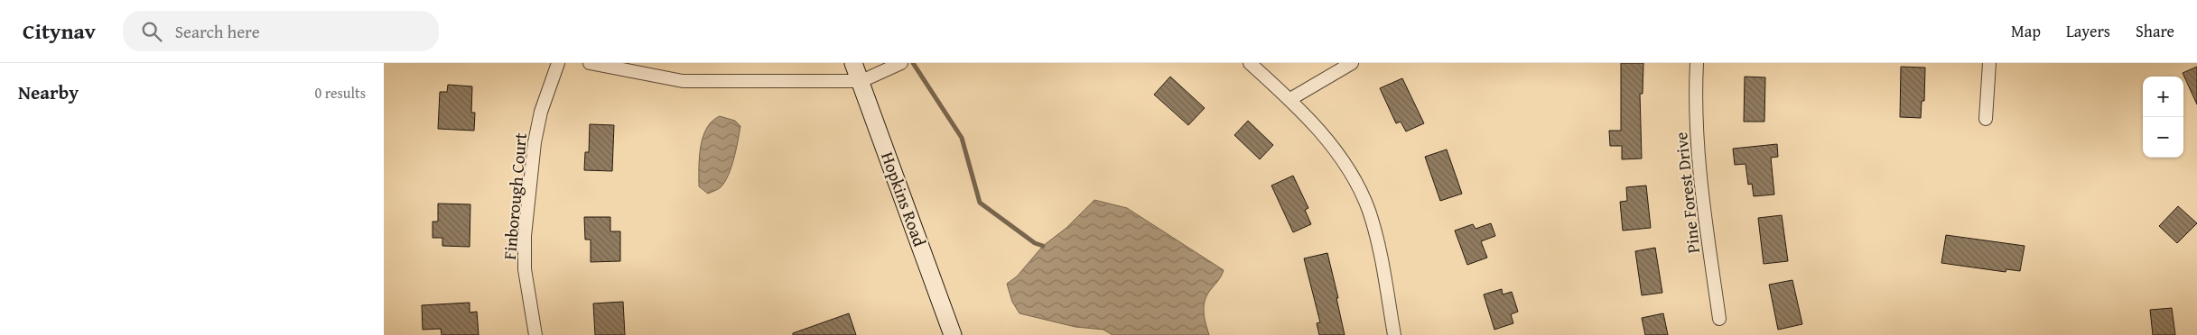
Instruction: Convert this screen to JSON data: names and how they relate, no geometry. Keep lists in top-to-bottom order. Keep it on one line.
{"streets":{"main road":["Hopkins Road"],"street":["Pine Forest Drive","Finborough Court"]},"page":{"header":"Citynav","search":"Search here","nav":["Map","Layers","Share"],"heading":["Nearby","0 results"],"map_buttons":["+","−"]}}
